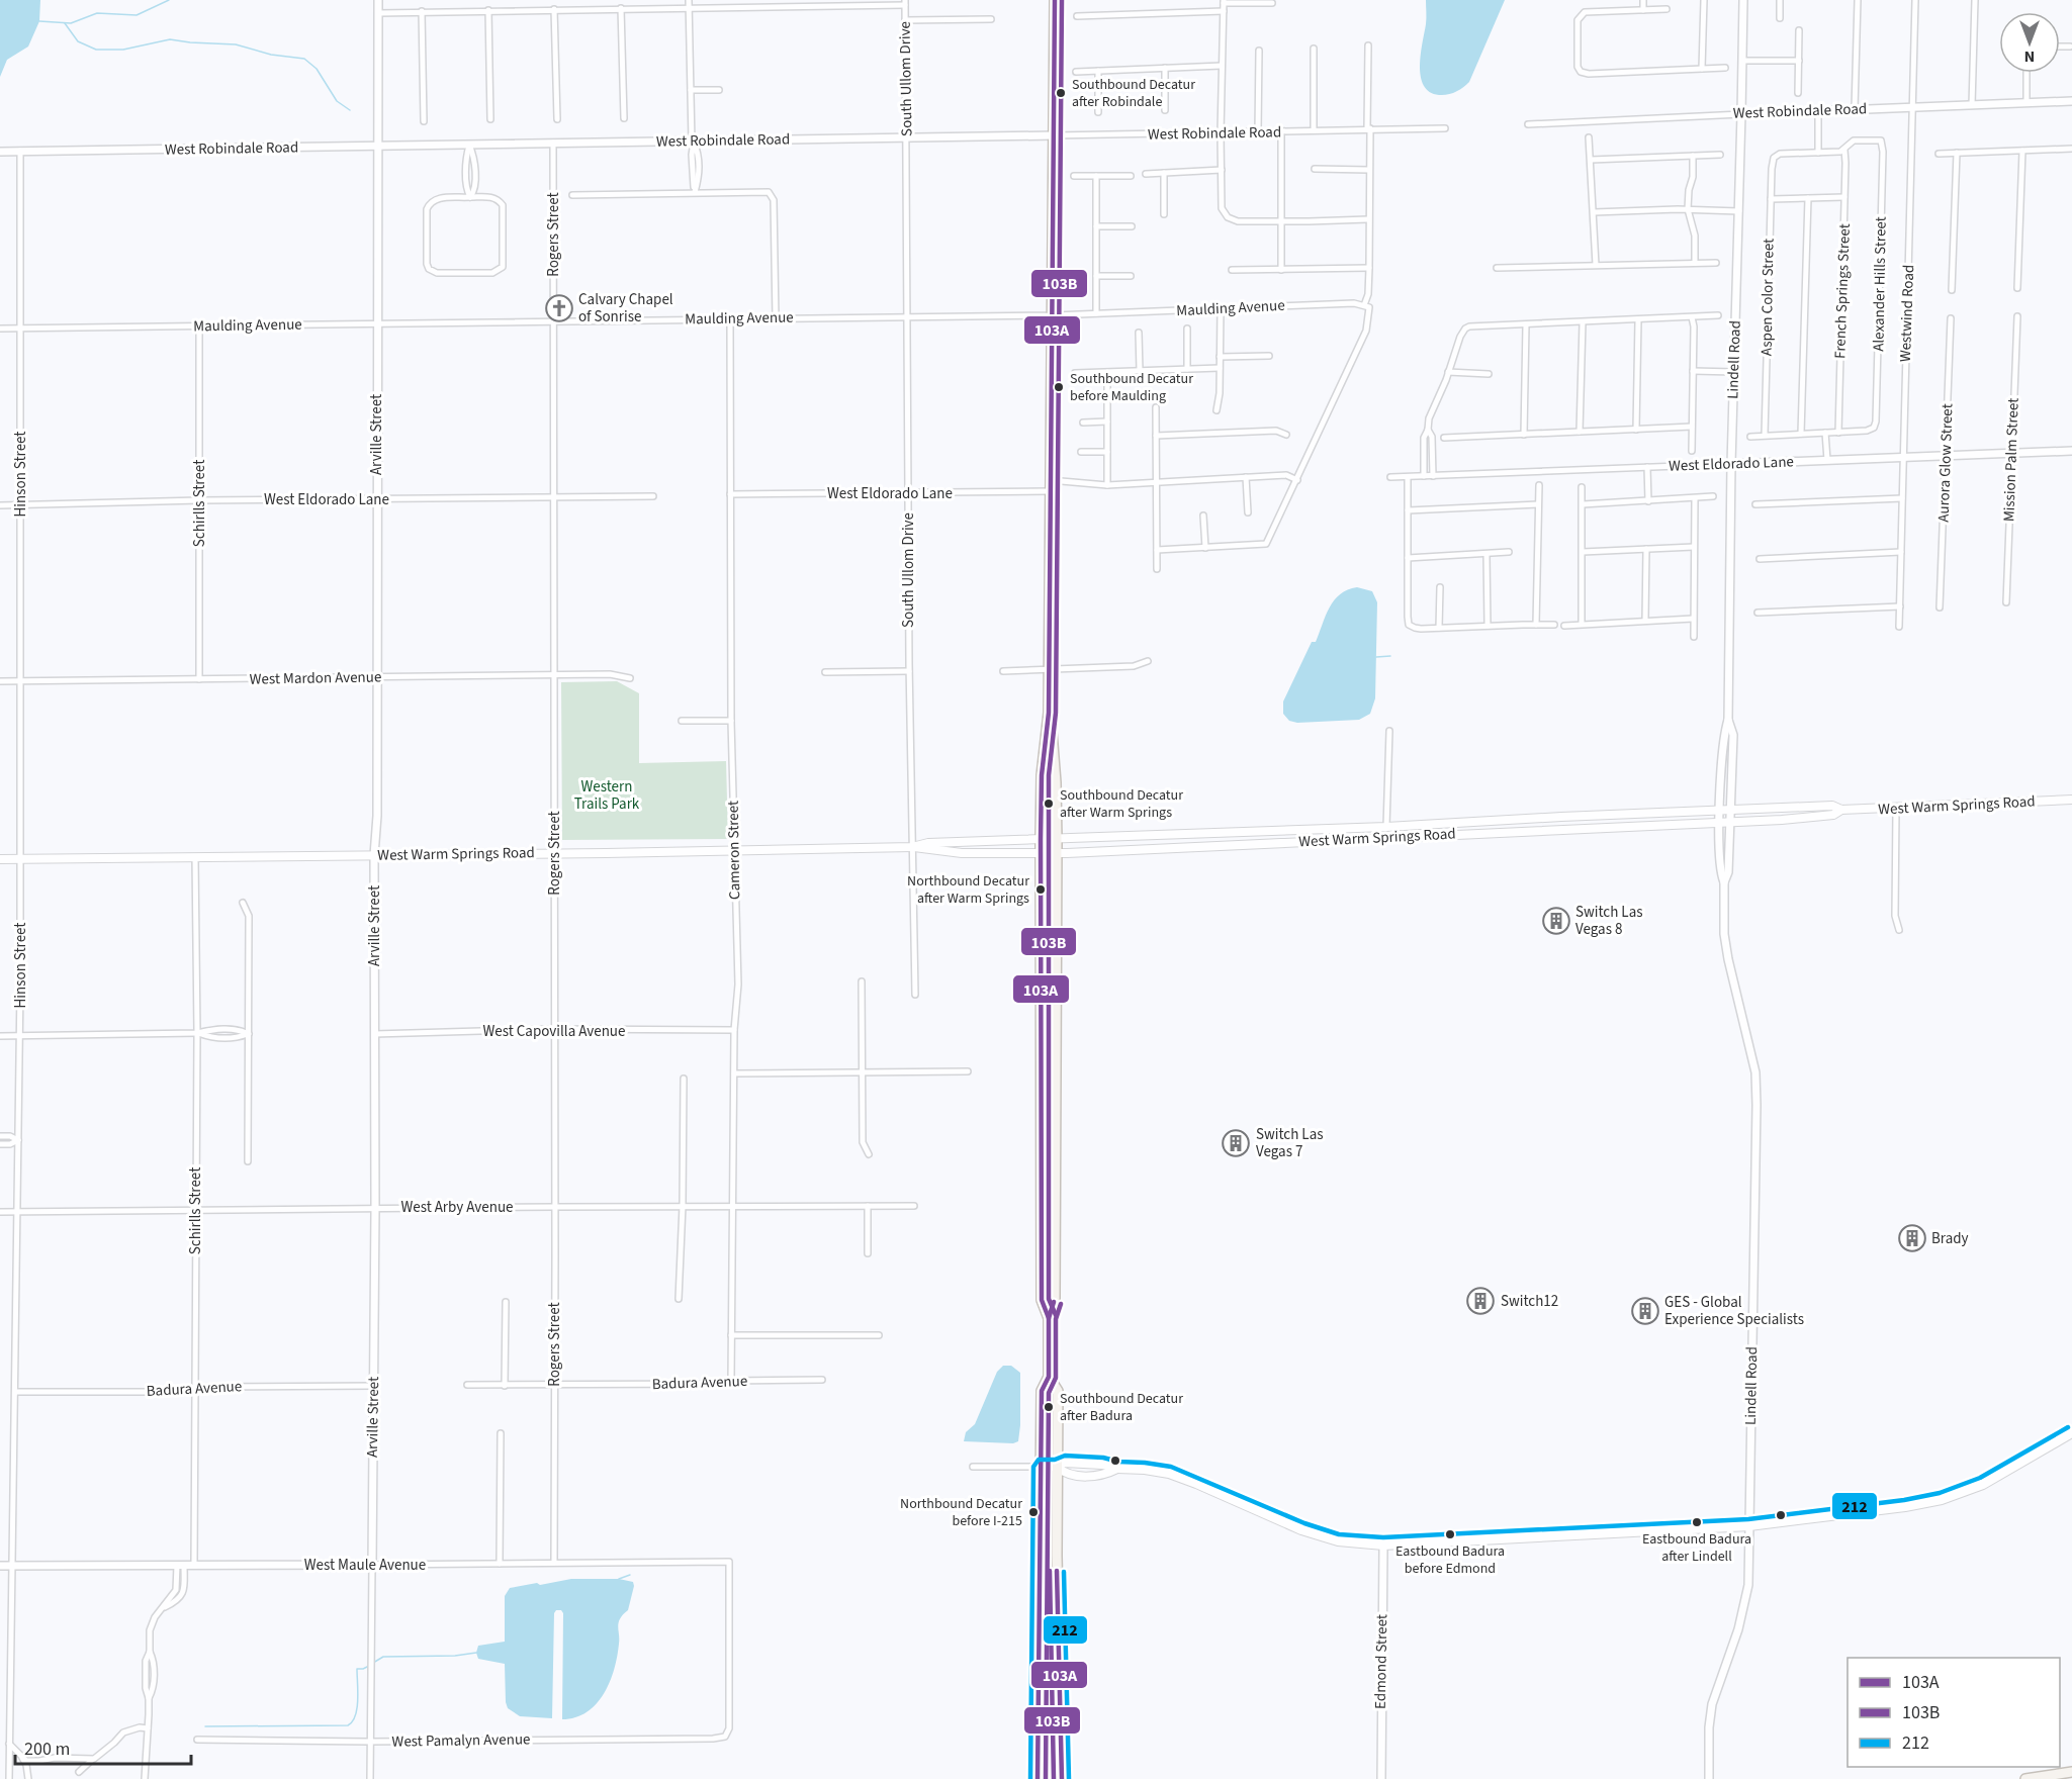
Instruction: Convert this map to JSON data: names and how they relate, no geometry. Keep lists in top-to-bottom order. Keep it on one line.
{"streets":{"main road":["West Warm Springs Road"],"street":["South Ullom Drive","West Robindale Road","Rogers Street","Alexander Hills Street","French Springs Street","Aspen Color Street","Maulding Avenue","Westwind Road","Lindell Road","Arville Street","Mission Palm Street","Aurora Glow Street","West Eldorado Lane","Hinson Street","Schirlls Street","West Mardon Avenue","Cameron Street","West Capovilla Avenue","West Arby Avenue","Badura Avenue","West Maule Avenue","Edmond Street","West Pamalyn Avenue"]},"crossings":[["South Ullom Drive","West Robindale Road"],["South Ullom Drive","Maulding Avenue"],["South Ullom Drive","West Eldorado Lane"],["South Ullom Drive","West Warm Springs Road"],["West Robindale Road","Rogers Street"],["West Robindale Road","Westwind Road"],["West Robindale Road","Lindell Road"],["West Robindale Road","Arville Street"],["West Robindale Road","Hinson Street"],["Rogers Street","Maulding Avenue"],["Rogers Street","West Eldorado Lane"],["Rogers Street","West Mardon Avenue"],["Rogers Street","West Warm Springs Road"],["Rogers Street","West Capovilla Avenue"],["Rogers Street","West Arby Avenue"],["Rogers Street","Badura Avenue"],["Rogers Street","West Maule Avenue"],["Alexander Hills Street","French Springs Street"],["Maulding Avenue","Arville Street"],["Maulding Avenue","Hinson Street"],["Maulding Avenue","Schirlls Street"],["Maulding Avenue","Cameron Street"],["Westwind Road","West Eldorado Lane"],["Lindell Road","West Eldorado Lane"],["Lindell Road","West Warm Springs Road"],["Arville Street","West Eldorado Lane"],["Arville Street","West Mardon Avenue"],["Arville Street","West Warm Springs Road"],["Arville Street","West Capovilla Avenue"],["Arville Street","West Arby Avenue"],["Arville Street","Badura Avenue"],["Arville Street","West Maule Avenue"],["Arville Street","West Pamalyn Avenue"],["Mission Palm Street","West Eldorado Lane"],["Aurora Glow Street","West Eldorado Lane"],["West Eldorado Lane","Hinson Street"],["West Eldorado Lane","Schirlls Street"],["West Eldorado Lane","Cameron Street"],["Hinson Street","West Mardon Avenue"],["Hinson Street","West Warm Springs Road"],["Hinson Street","West Arby Avenue"],["Hinson Street","Badura Avenue"],["Hinson Street","West Maule Avenue"],["Schirlls Street","West Mardon Avenue"],["Schirlls Street","West Warm Springs Road"],["Schirlls Street","West Arby Avenue"],["Schirlls Street","Badura Avenue"],["Schirlls Street","West Maule Avenue"],["West Warm Springs Road","Cameron Street"],["Cameron Street","West Capovilla Avenue"],["Cameron Street","West Arby Avenue"],["Cameron Street","Badura Avenue"],["West Maule Avenue","West Pamalyn Avenue"]],"parks":["Western Trails Park"],"places":{"other":["Southbound Decatur after Robindale","Southbound Decatur before Maulding","Southbound Decatur after Warm Springs","Northbound Decatur after Warm Springs","Southbound Decatur after Badura","Northbound Decatur before I-215","Eastbound Badura after Lindell","Eastbound Badura before Edmond"],"church":["Calvary Chapel of Sonrise"],"building":["Switch Las Vegas 8","Switch Las Vegas 7","Brady","Switch12","GES - Global Experience Specialists"]},"lines":["transit line 103A","transit line 103B","transit line 212"],"legend":["103A","103B","212"],"scale_bar":"200 m","north":"bottom"}
